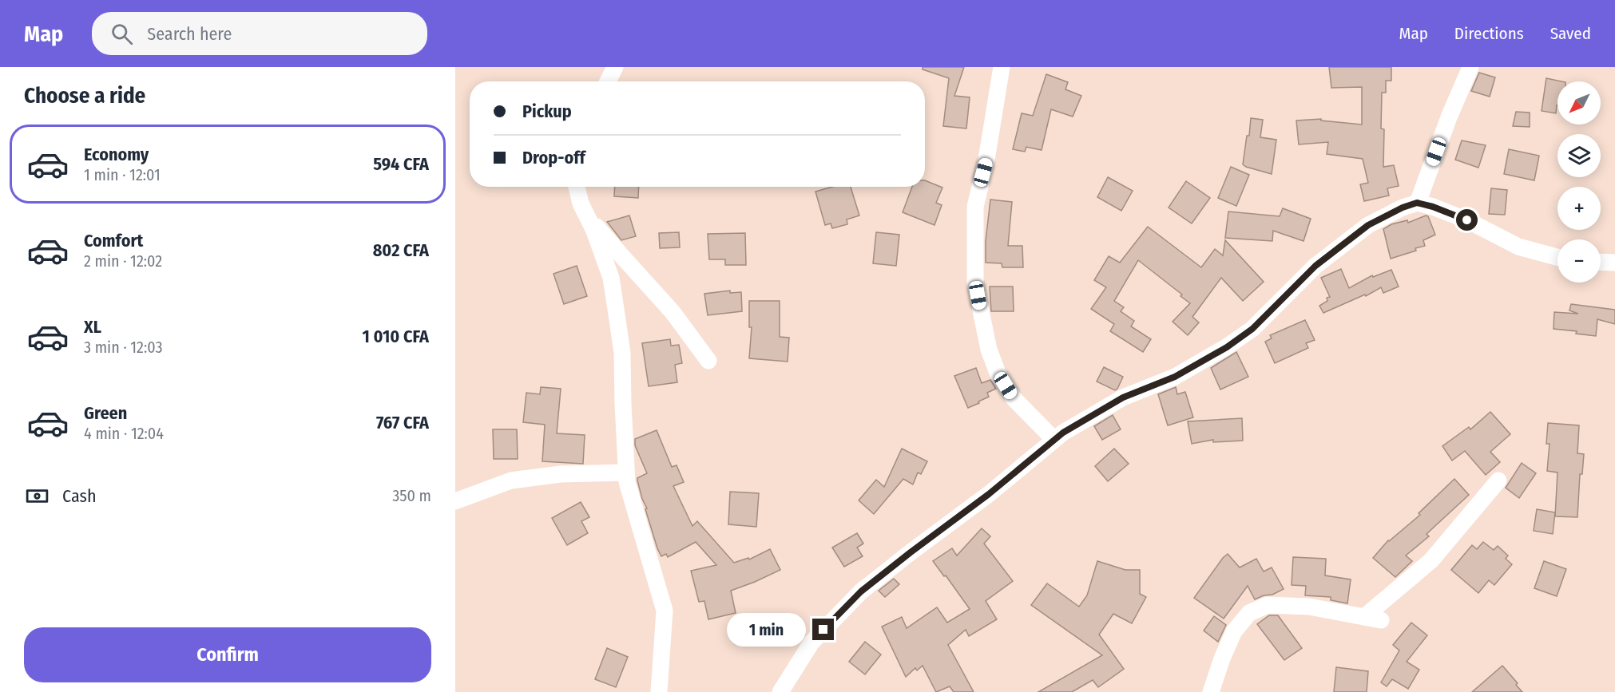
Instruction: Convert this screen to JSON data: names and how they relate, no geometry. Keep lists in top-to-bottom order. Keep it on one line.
{"north":"bottom left","page":{"header":"Map","search":"Search here","nav":["Map","Directions","Saved"],"heading":"Choose a ride","map_buttons":["+","−"],"banner":["Pickup","Drop-off"],"list":[{"name":"Economy","note":"1 min · 12:01","value":"594 CFA"},{"name":"Comfort","note":"2 min · 12:02","value":"802 CFA"},{"name":"XL","note":"3 min · 12:03","value":"1 010 CFA"},{"name":"Green","note":"4 min · 12:04","value":"767 CFA"}],"pay":["Cash","350 m"],"bubble":"1 min","buttons":"Confirm"}}
